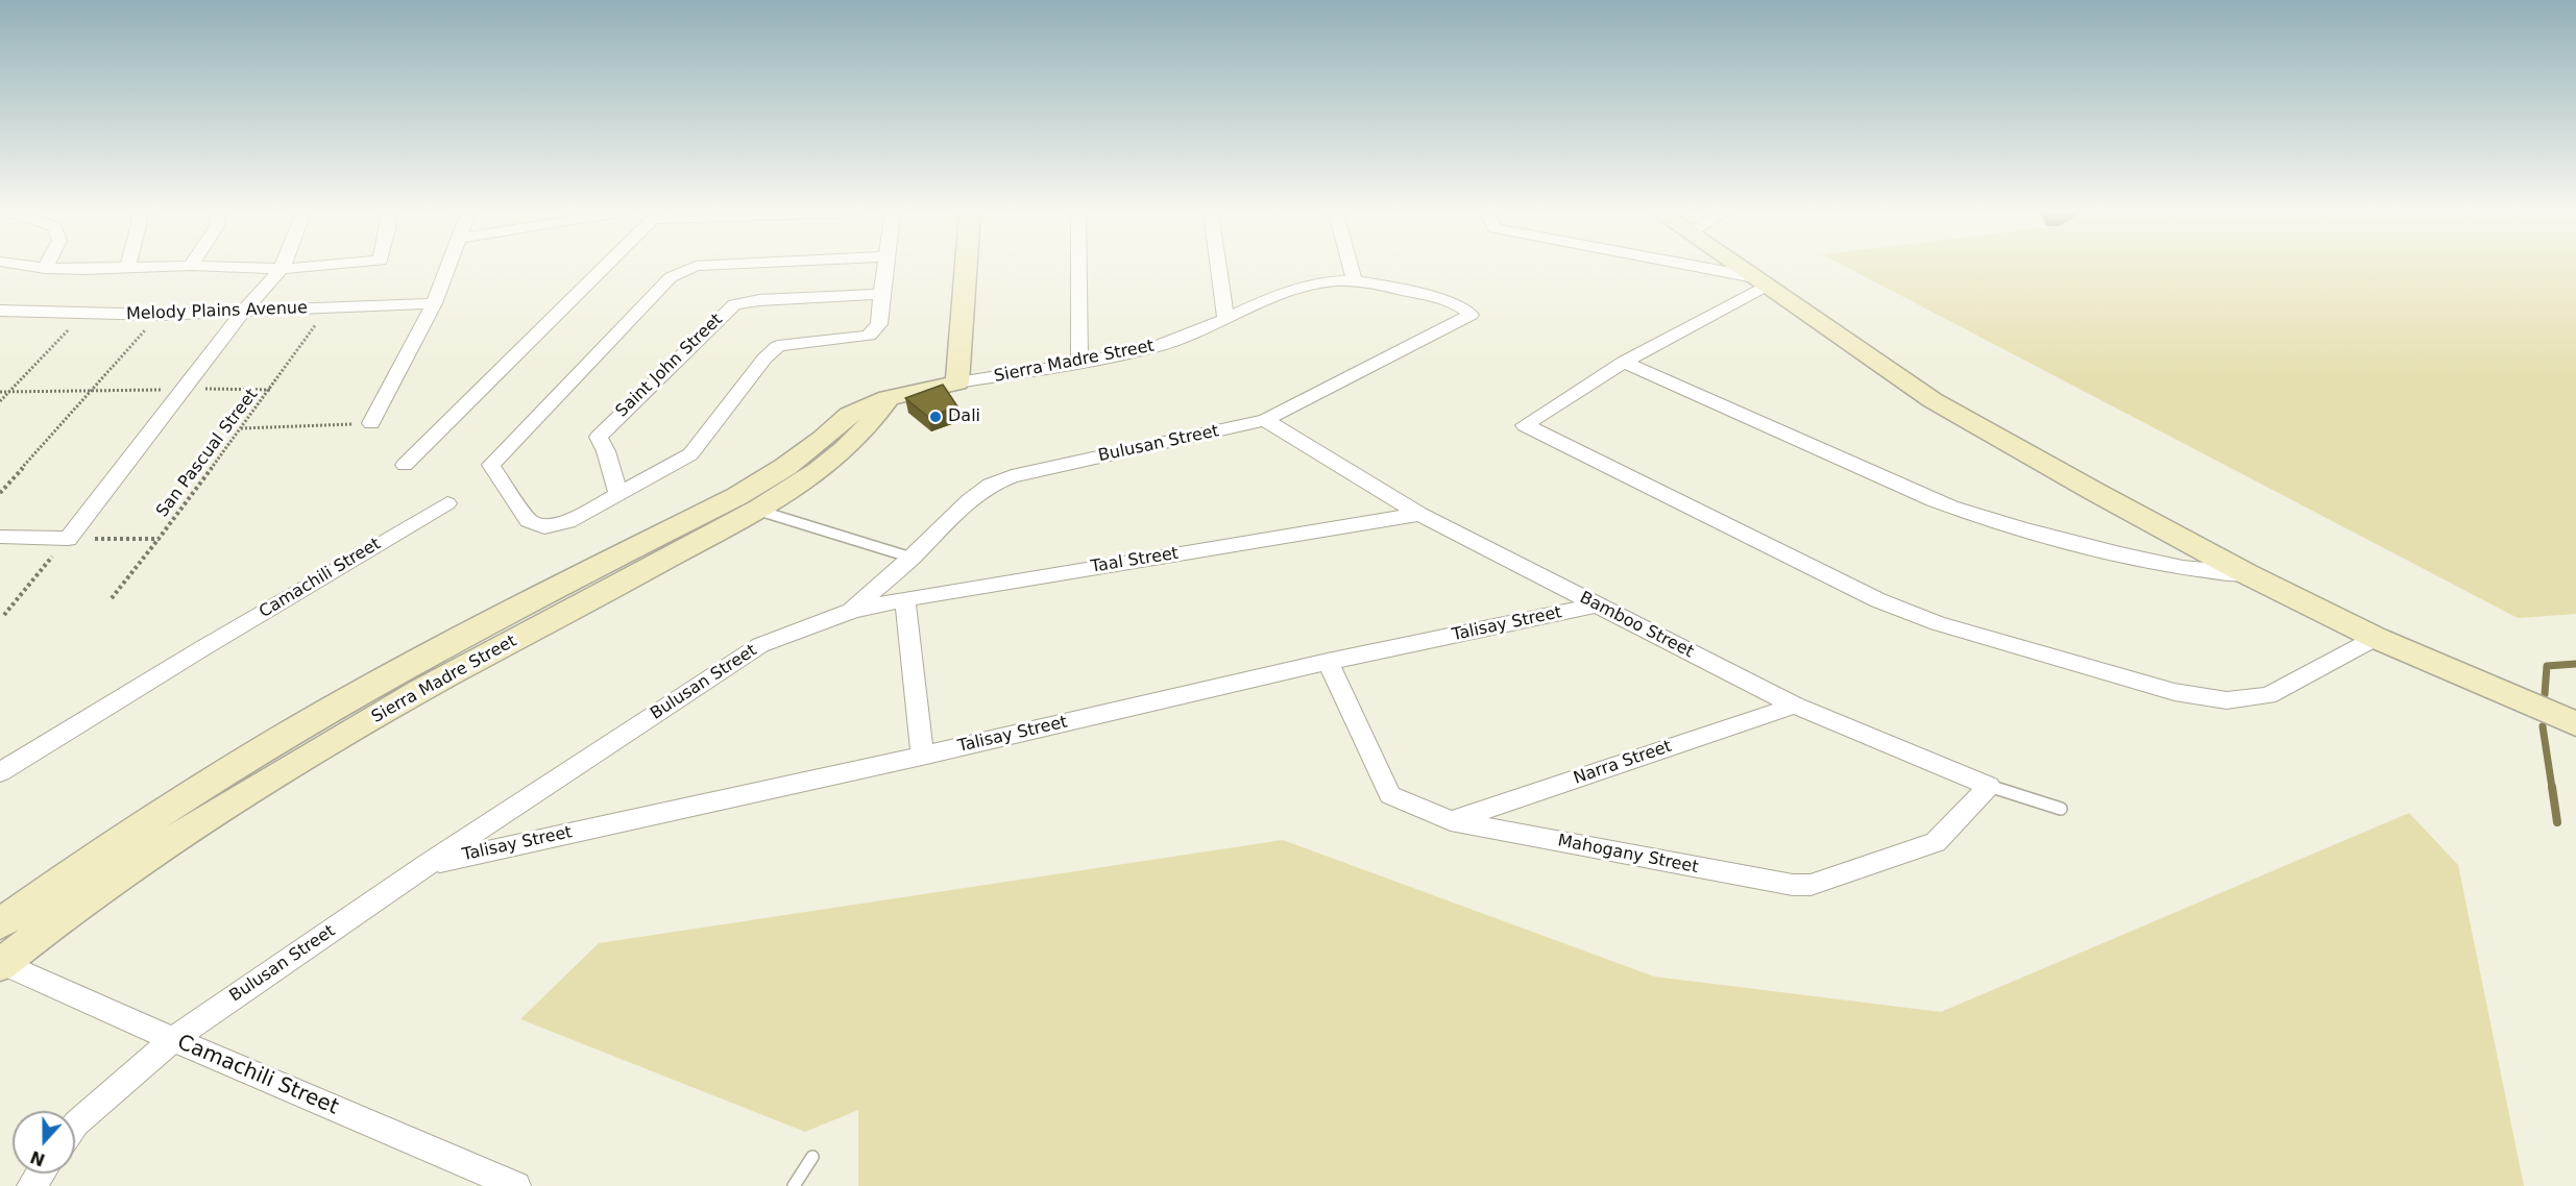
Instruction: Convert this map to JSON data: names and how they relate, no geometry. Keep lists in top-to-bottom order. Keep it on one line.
{"streets":{"main road":["Sierra Madre Street"],"street":["Melody Plains Avenue","Saint John Street","Bulusan Street","Taal Street","Camachili Street","Talisay Street","Bamboo Street","Narra Street","Mahogany Street"],"path":["San Pascual Street"]},"crossings":[["Melody Plains Avenue","San Pascual Street"],["Sierra Madre Street","Bulusan Street"],["Sierra Madre Street","Camachili Street"],["Bulusan Street","Taal Street"],["Bulusan Street","Camachili Street"],["Bulusan Street","Talisay Street"],["Bulusan Street","Bamboo Street"],["Taal Street","Bamboo Street"],["Talisay Street","Bamboo Street"],["Talisay Street","Mahogany Street"],["Bamboo Street","Narra Street"],["Bamboo Street","Mahogany Street"],["Narra Street","Mahogany Street"]],"places":["Dali"],"north":"bottom"}
